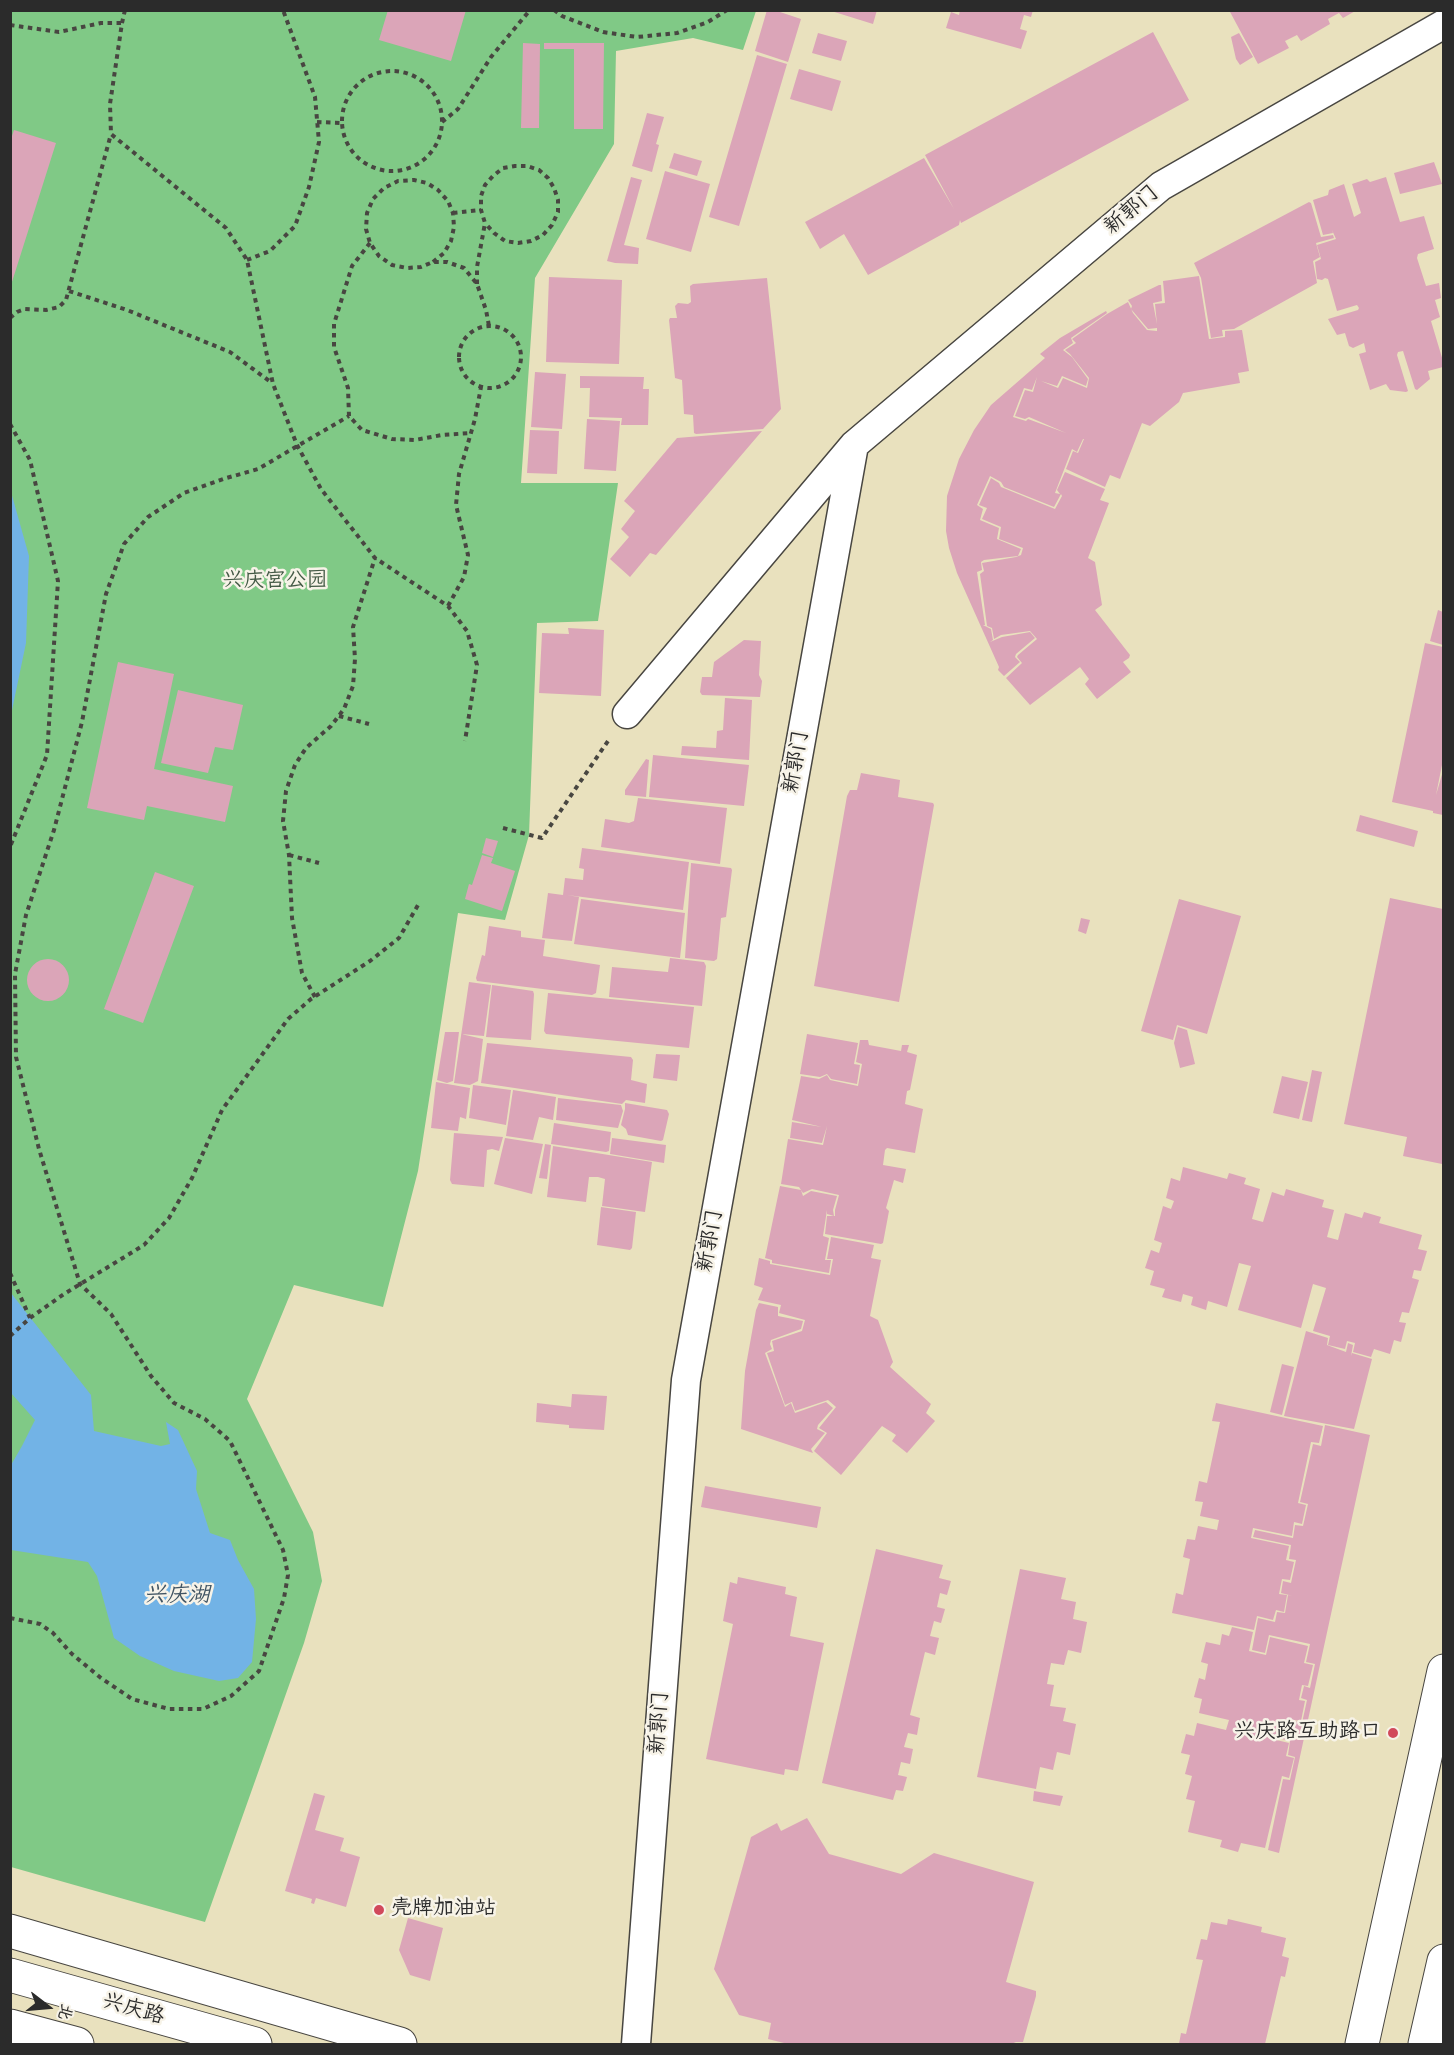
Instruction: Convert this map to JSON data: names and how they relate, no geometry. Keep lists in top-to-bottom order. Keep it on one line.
{"streets":{"street":["新郭门","兴庆路"]},"water":["兴庆湖"],"parks":["兴庆宫公园"],"places":["兴庆路互助路口","壳牌加油站"],"north":"right"}
